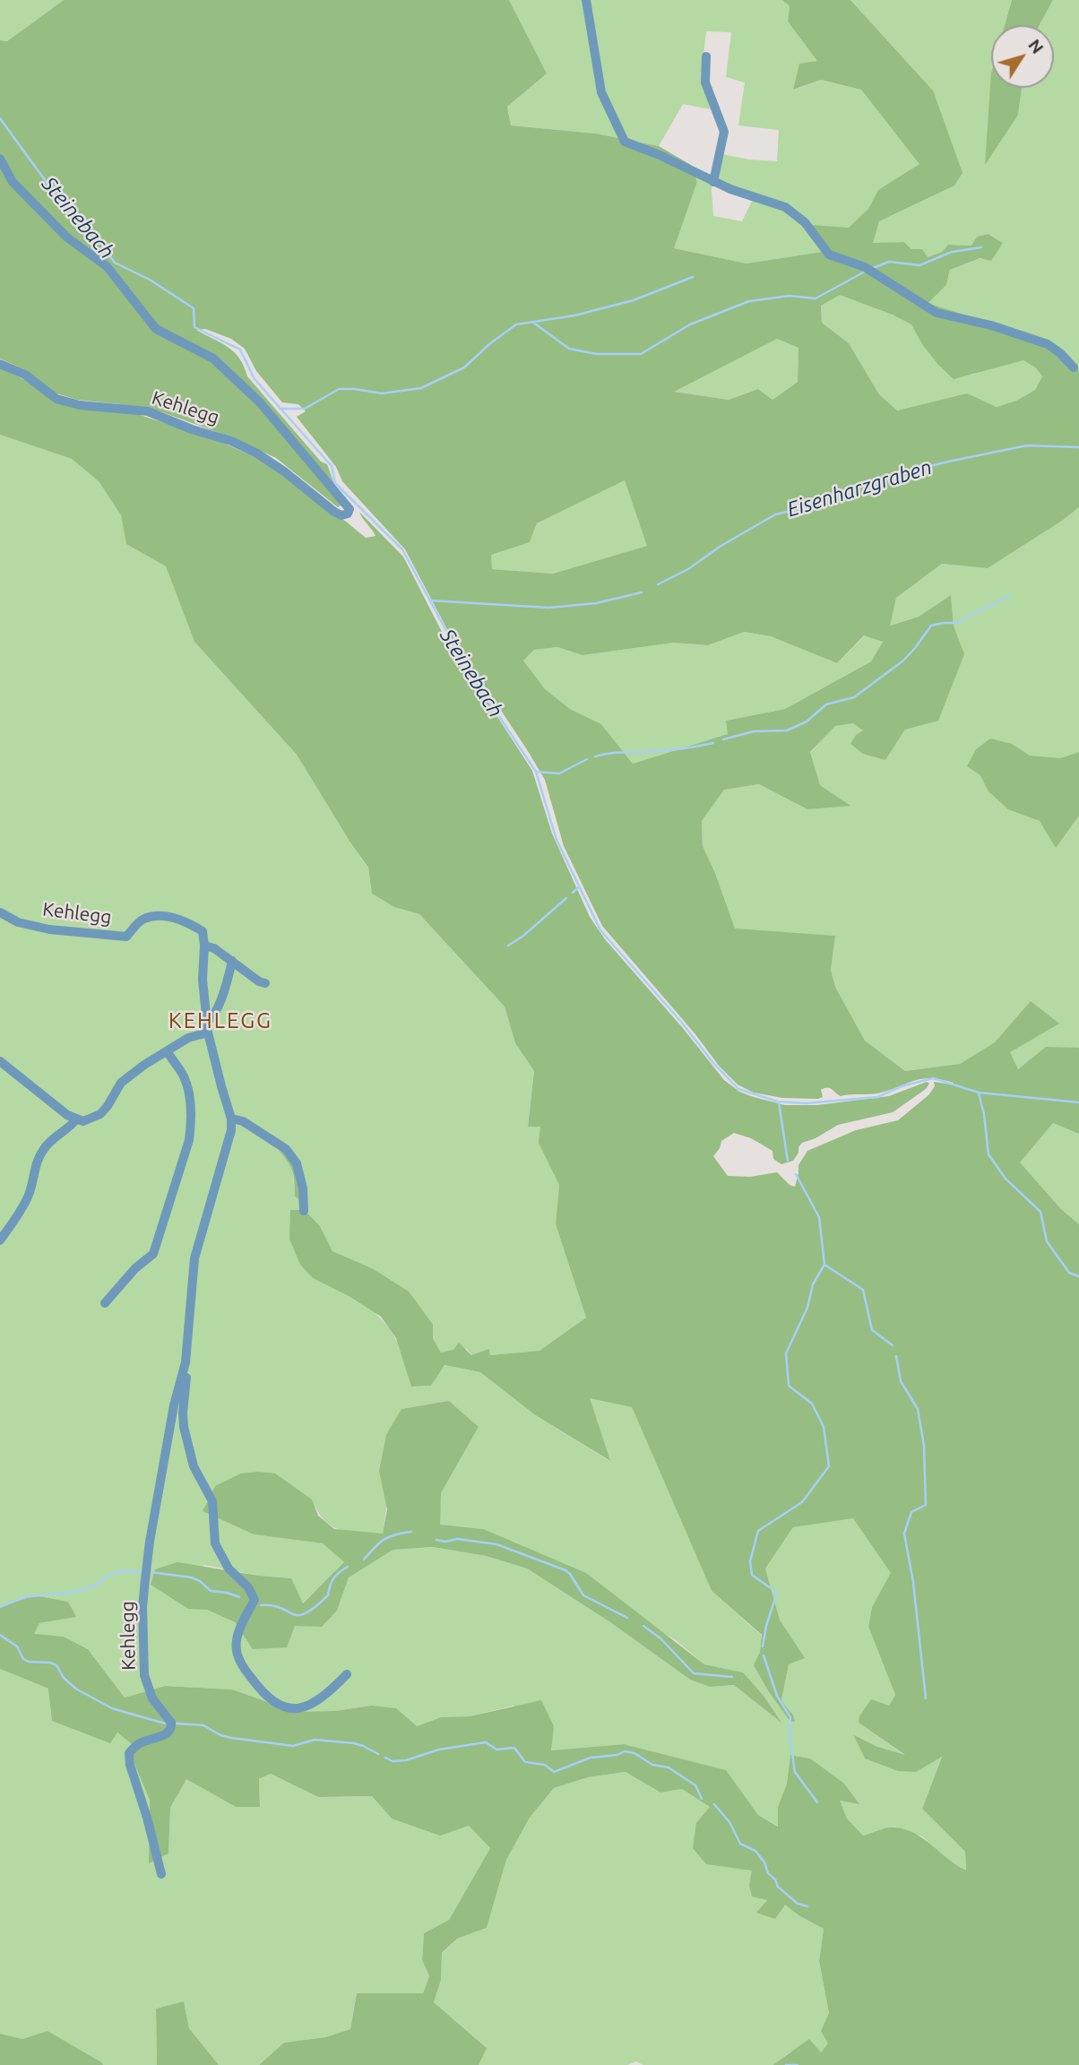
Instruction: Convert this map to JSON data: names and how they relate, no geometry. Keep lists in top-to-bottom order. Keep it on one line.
{"streets":{"street":["Kehlegg"]},"districts":["KEHLEGG"],"water":["Steinebach","Eisenharzgraben"],"north":"top right"}
